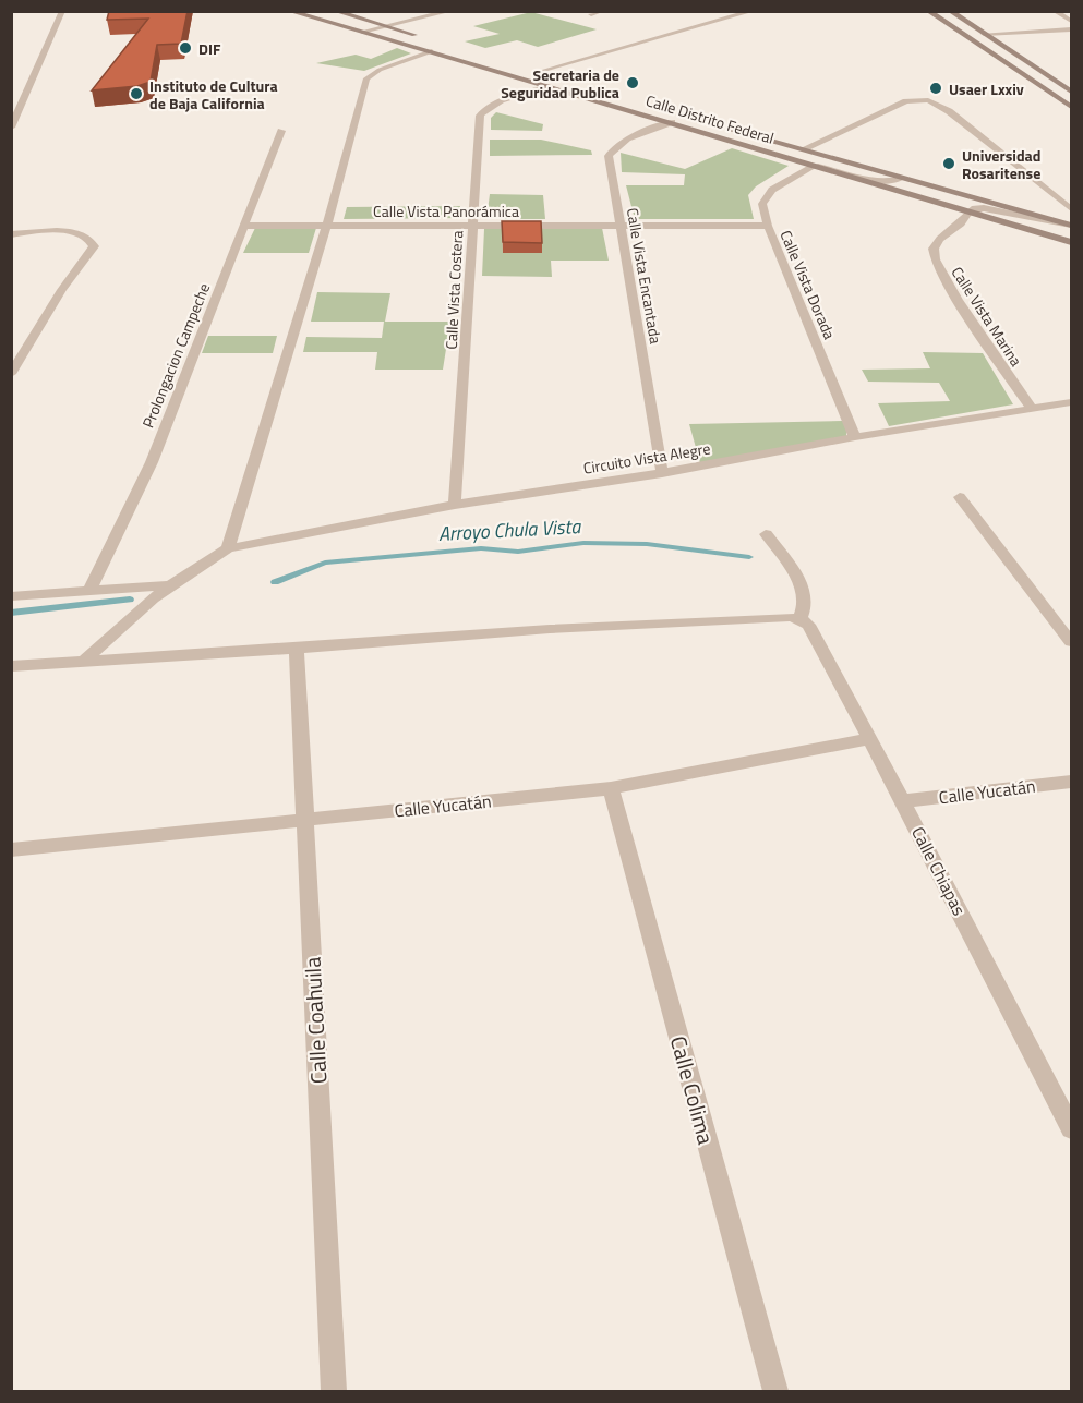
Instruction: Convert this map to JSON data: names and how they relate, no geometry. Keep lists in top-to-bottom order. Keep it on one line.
{"streets":{"main road":["Calle Distrito Federal"],"street":["Calle Vista Panorámica","Calle Vista Encantada","Calle Vista Dorada","Calle Vista Costera","Calle Vista Marina","Prolongacion Campeche","Circuito Vista Alegre","Calle Yucatán","Calle Chiapas","Calle Coahuila","Calle Colima"]},"crossings":[["Calle Distrito Federal","Calle Vista Encantada"],["Calle Distrito Federal","Calle Vista Dorada"],["Calle Distrito Federal","Calle Vista Costera"],["Calle Distrito Federal","Calle Vista Marina"],["Calle Vista Panorámica","Calle Vista Encantada"],["Calle Vista Panorámica","Calle Vista Dorada"],["Calle Vista Panorámica","Calle Vista Costera"],["Calle Vista Panorámica","Prolongacion Campeche"],["Calle Vista Encantada","Circuito Vista Alegre"],["Calle Vista Dorada","Circuito Vista Alegre"],["Calle Vista Costera","Circuito Vista Alegre"],["Calle Vista Marina","Circuito Vista Alegre"],["Calle Yucatán","Calle Chiapas"],["Calle Yucatán","Calle Coahuila"],["Calle Yucatán","Calle Colima"]],"water":["Arroyo Chula Vista"],"places":["DIF","Secretaria de Seguridad Publica","Usaer Lxxiv","Instituto de Cultura de Baja California","Universidad Rosaritense"]}
